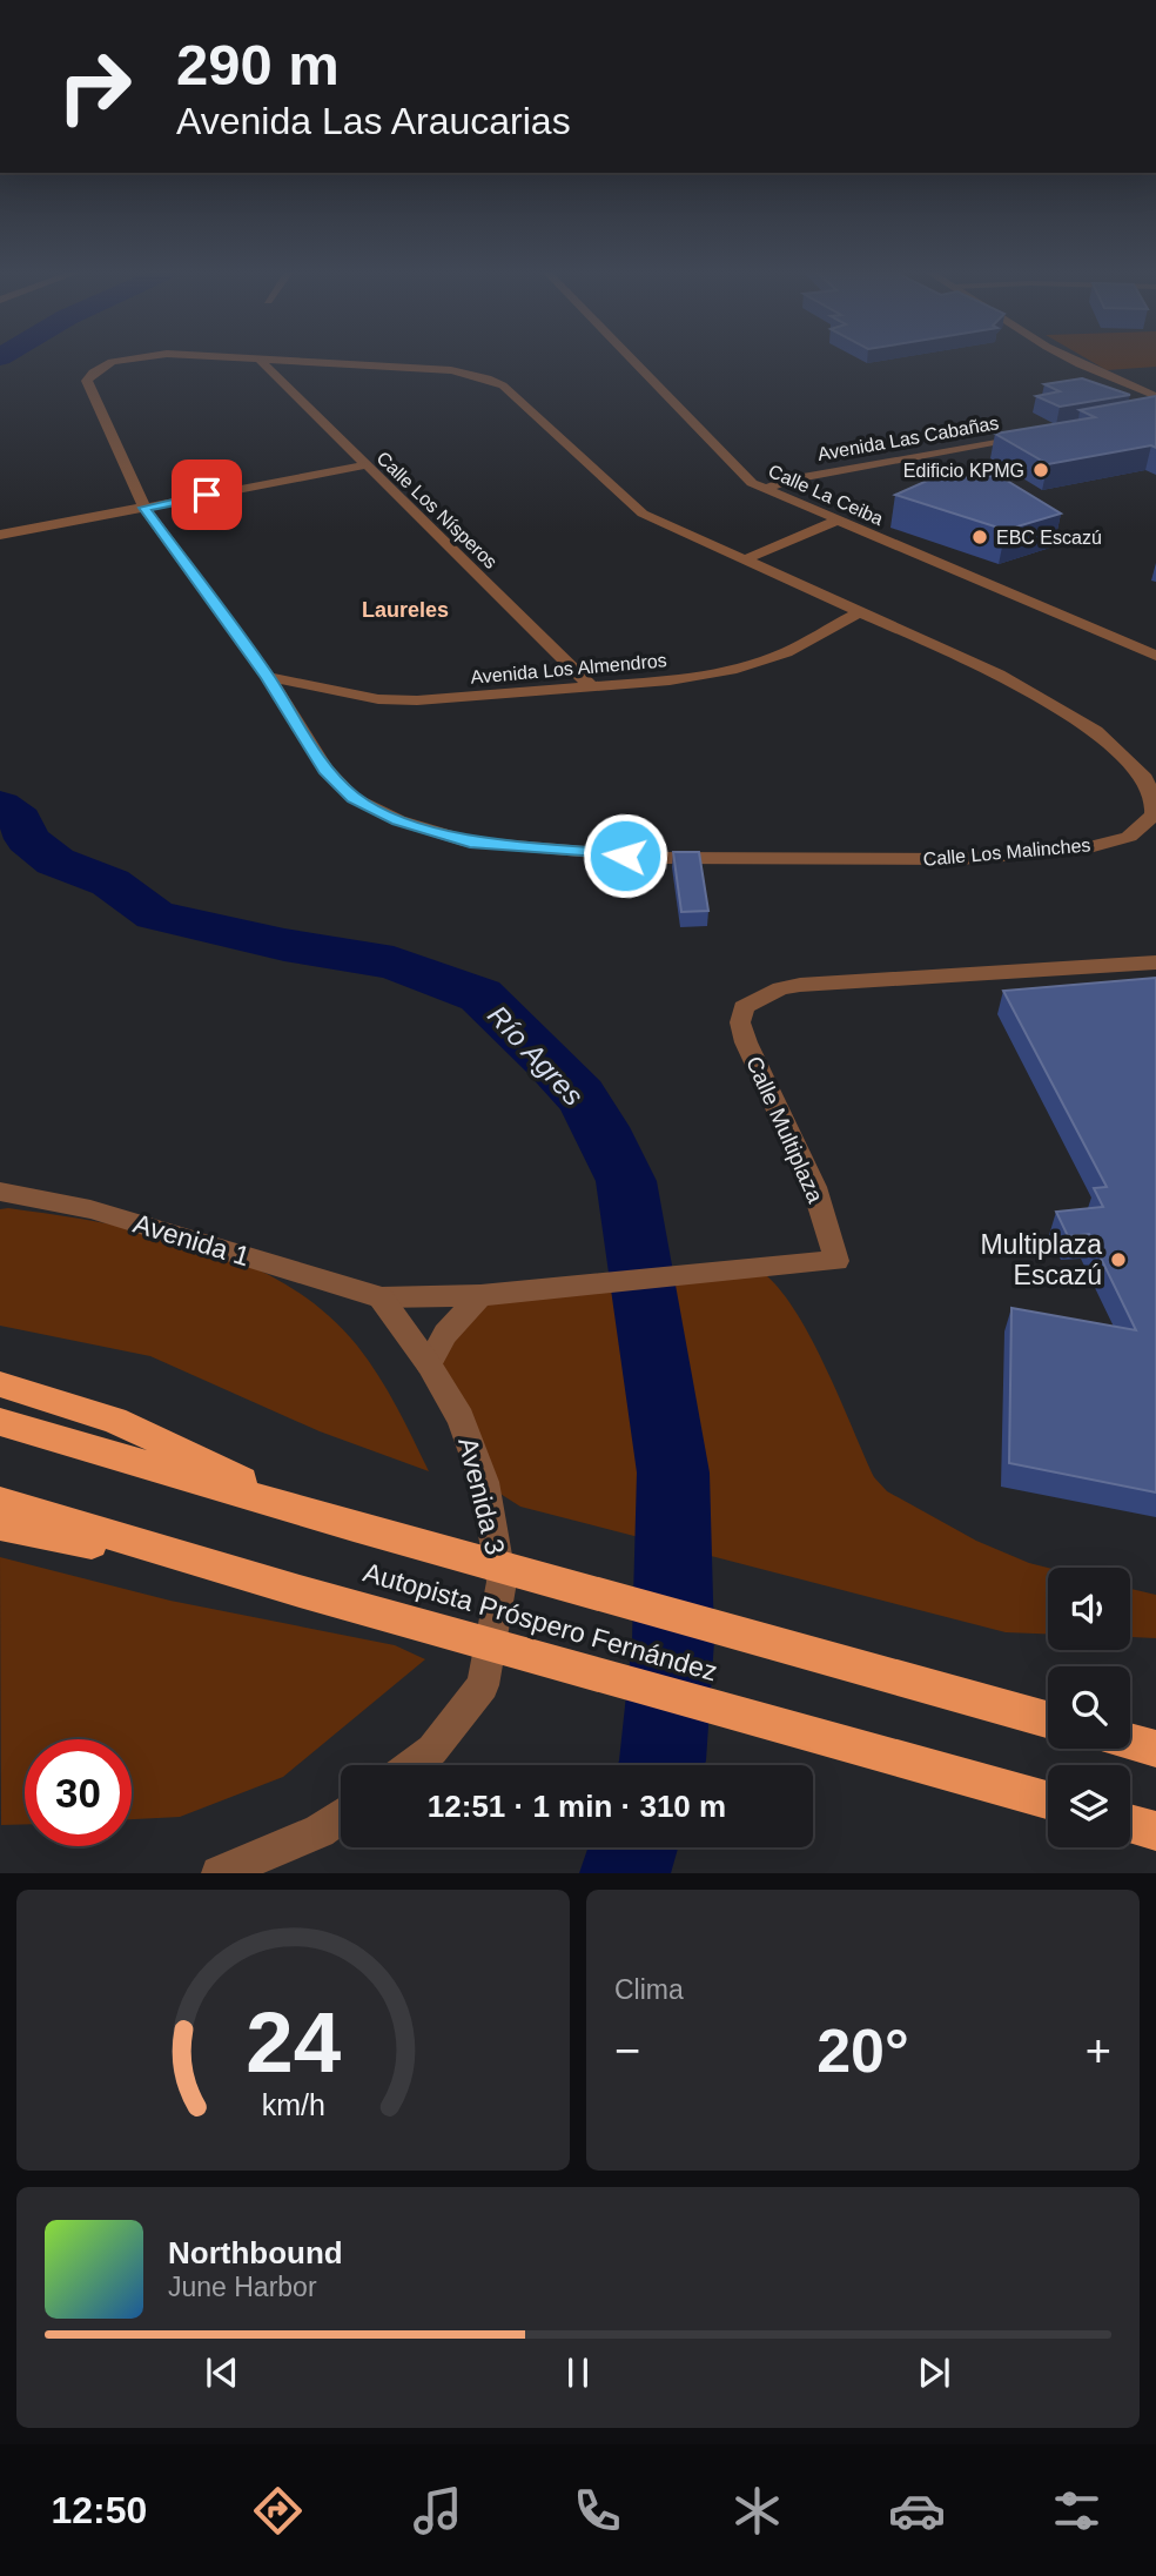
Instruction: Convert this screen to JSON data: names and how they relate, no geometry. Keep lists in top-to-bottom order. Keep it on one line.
{"streets":{"highway":["Autopista Próspero Fernández"],"street":["Avenida Las Cabañas","Calle La Ceiba","Calle Los Nísperos","Avenida Los Almendros","Calle Los Malinches","Calle Multiplaza","Avenida 1","Avenida 3"]},"crossings":[["Avenida Las Cabañas","Calle La Ceiba"],["Calle Los Nísperos","Avenida Los Almendros"],["Avenida Los Almendros","Calle Los Malinches"],["Calle Multiplaza","Avenida 1"],["Calle Multiplaza","Avenida 3"],["Avenida 1","Avenida 3"]],"districts":["Laureles"],"water":["Río Agres"],"places":["Edificio KPMG","EBC Escazú","Multiplaza Escazú"],"page":{"turn":["290 m","Avenida Las Araucarias"],"limit":"30","trip":"12:51 · 1 min · 310 m","tile":"Clima","heat":["−","20°","+"],"song":["Northbound","June Harbor"],"tabs":"12:50","gauge":["24","km/h"]}}
